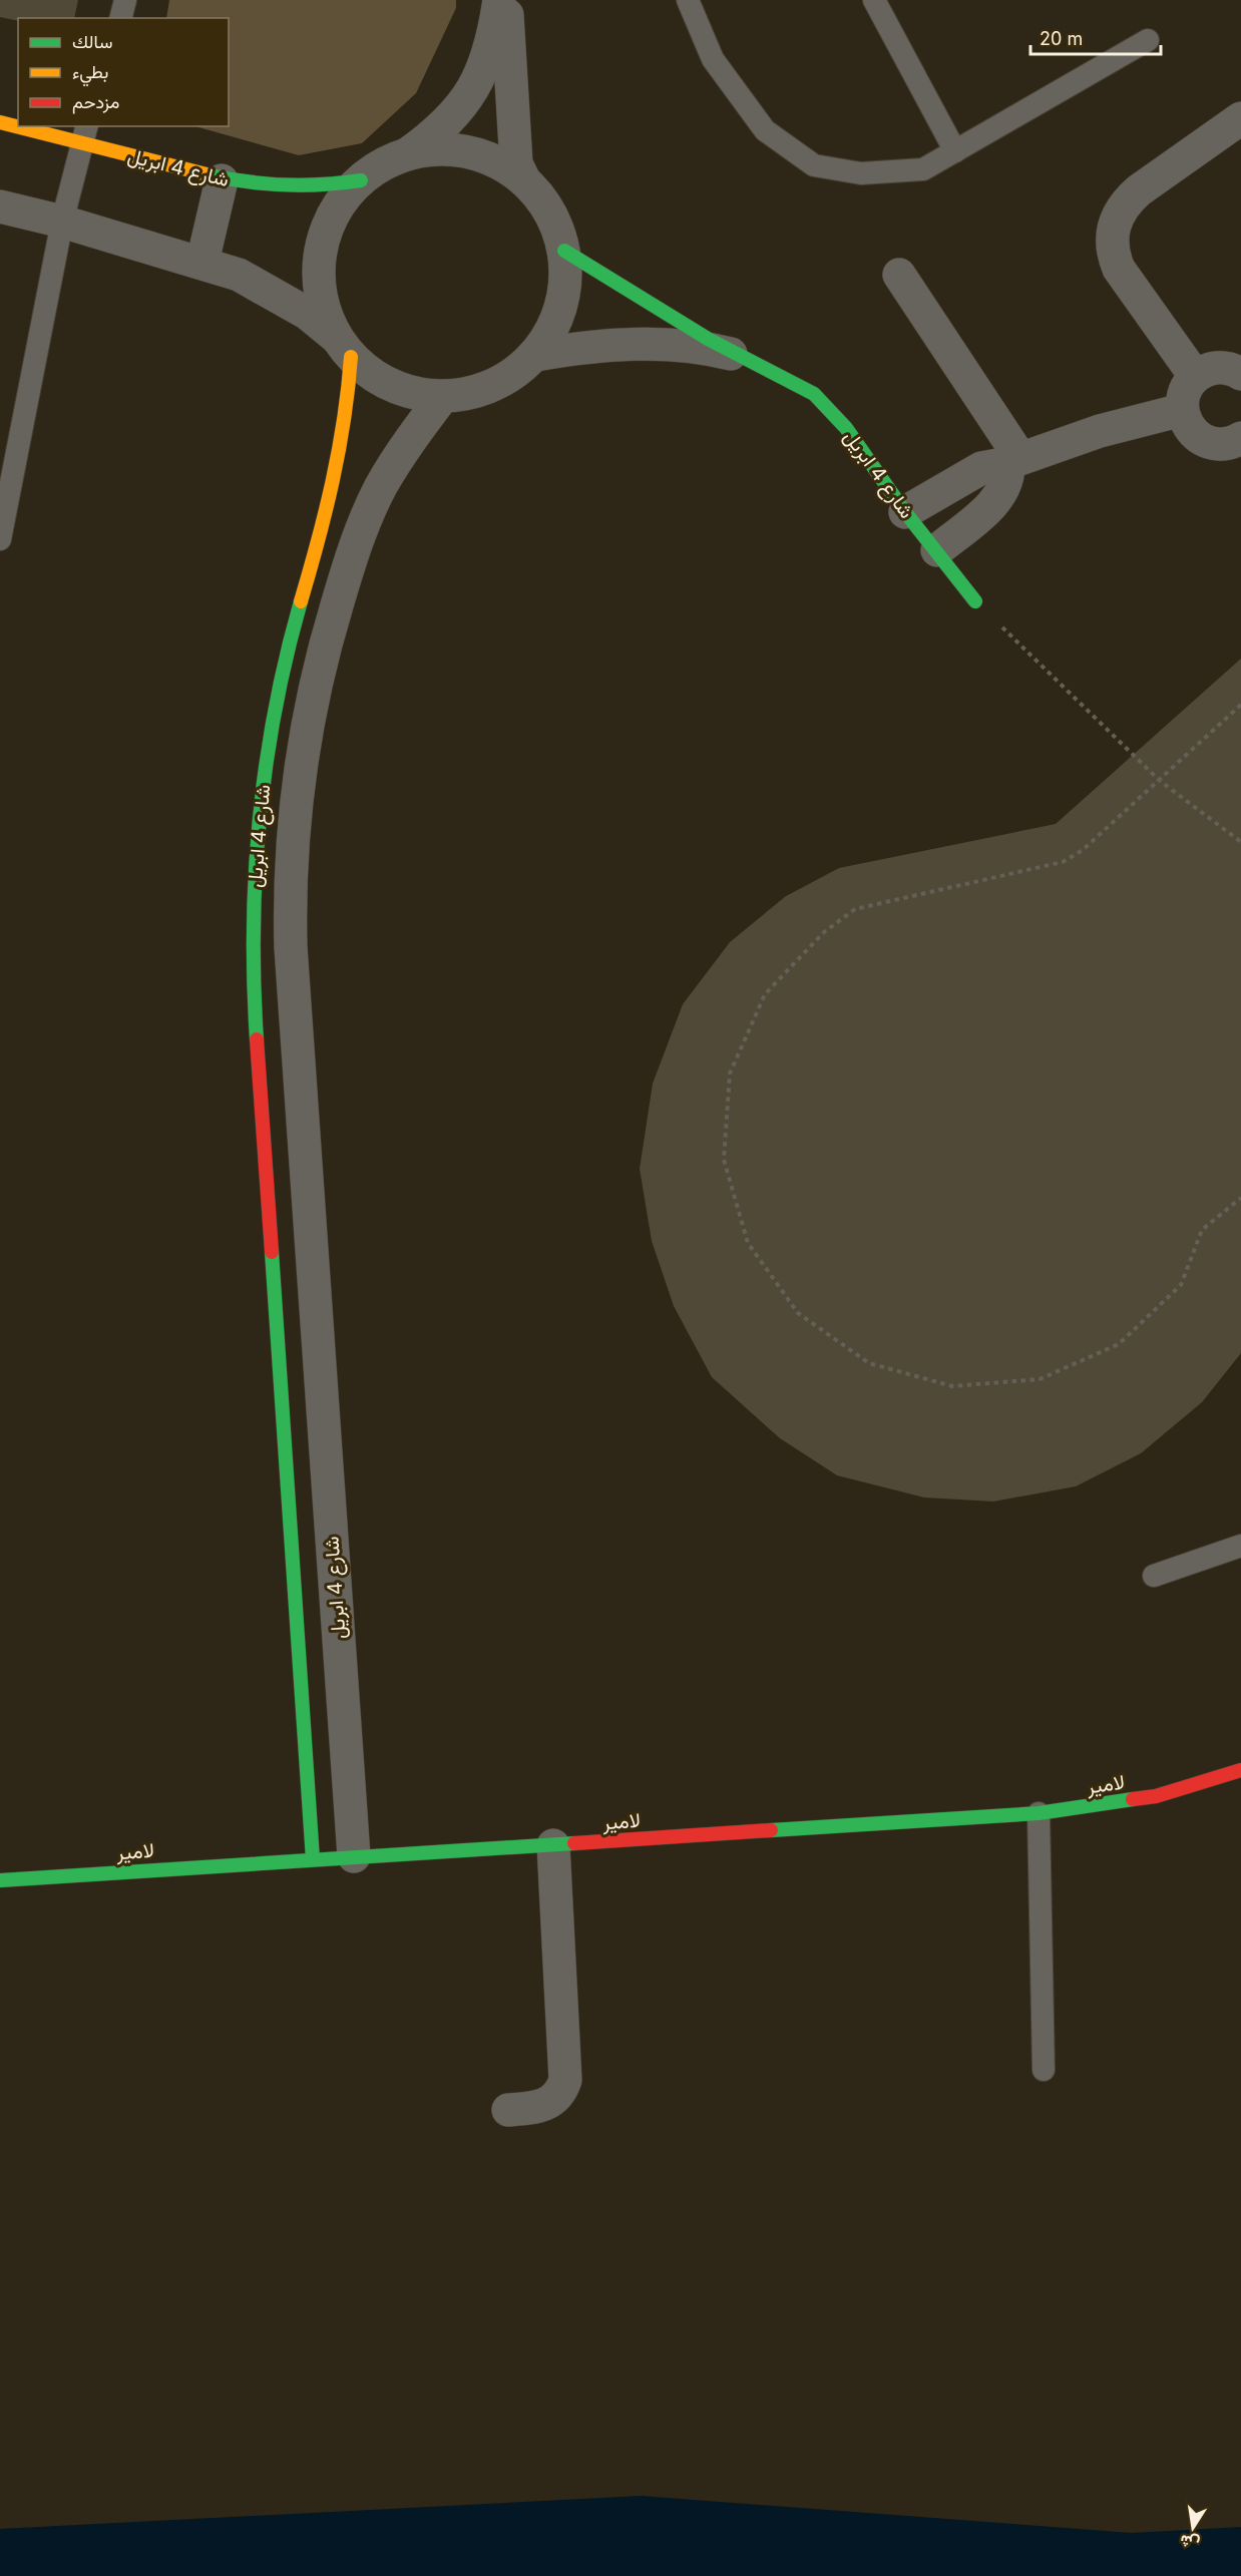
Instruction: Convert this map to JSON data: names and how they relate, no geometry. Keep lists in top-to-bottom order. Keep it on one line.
{"streets":{"street":["شارع 4 ابريل","لامير"]},"crossings":[["شارع 4 ابريل","لامير"]],"legend":["سالك","بطيء","مزدحم"],"scale_bar":"20 m","north":"bottom"}
